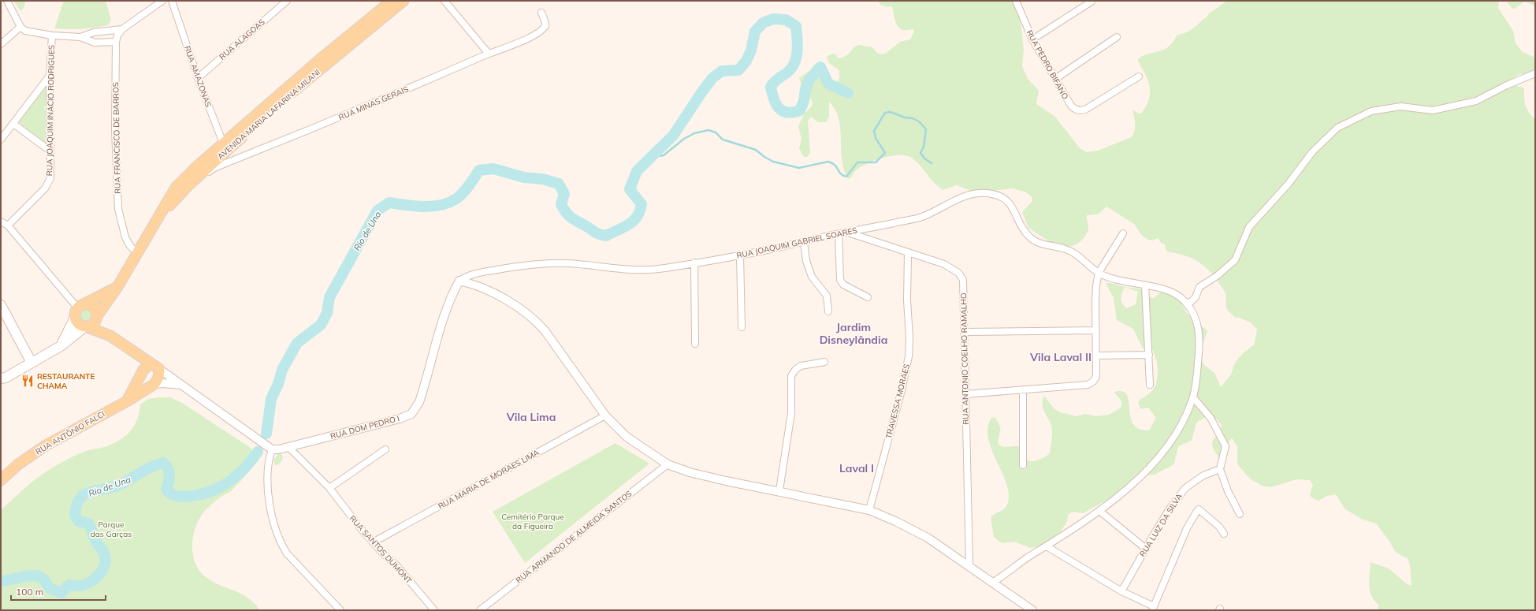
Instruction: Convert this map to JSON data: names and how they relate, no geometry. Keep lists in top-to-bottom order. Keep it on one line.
{"streets":{"main road":["AVENIDA MARIA LAFARINA MILANI","RUA ANTÔNIO FALCI"],"street":["RUA ALAGOAS","RUA PEDRO BIFANO","RUA AMAZONAS","RUA MINAS GERAIS","RUA JOAQUIM INÁCIO RODRIGUES","RUA FRANCISCO DE BARROS","RUA JOAQUIM GABRIEL SOARES","RUA ANTONIO COELHO RAMALHO","TRAVESSA MORAES","RUA DOM PEDRO I","RUA MARIA DE MORAES LIMA","RUA LUIZ DA SILVA","RUA ARMANDO DE ALMEIDA SANTOS","RUA SANTOS DUMONT"]},"crossings":[["RUA ALAGOAS","RUA AMAZONAS"],["RUA AMAZONAS","AVENIDA MARIA LAFARINA MILANI"],["RUA MINAS GERAIS","AVENIDA MARIA LAFARINA MILANI"],["AVENIDA MARIA LAFARINA MILANI","RUA FRANCISCO DE BARROS"],["RUA JOAQUIM GABRIEL SOARES","RUA ANTONIO COELHO RAMALHO"],["RUA JOAQUIM GABRIEL SOARES","RUA DOM PEDRO I"],["RUA ANTONIO COELHO RAMALHO","TRAVESSA MORAES"],["RUA DOM PEDRO I","RUA SANTOS DUMONT"],["RUA MARIA DE MORAES LIMA","RUA SANTOS DUMONT"]],"districts":["Jardim Disneylândia","Vila Laval II","Vila Lima","Laval I"],"water":["Rio de Una"],"parks":["Cemitério Parque da Figueira","Parque das Garças"],"places":{"restaurant":["RESTAURANTE CHAMA"]},"scale_bar":"100 m"}
